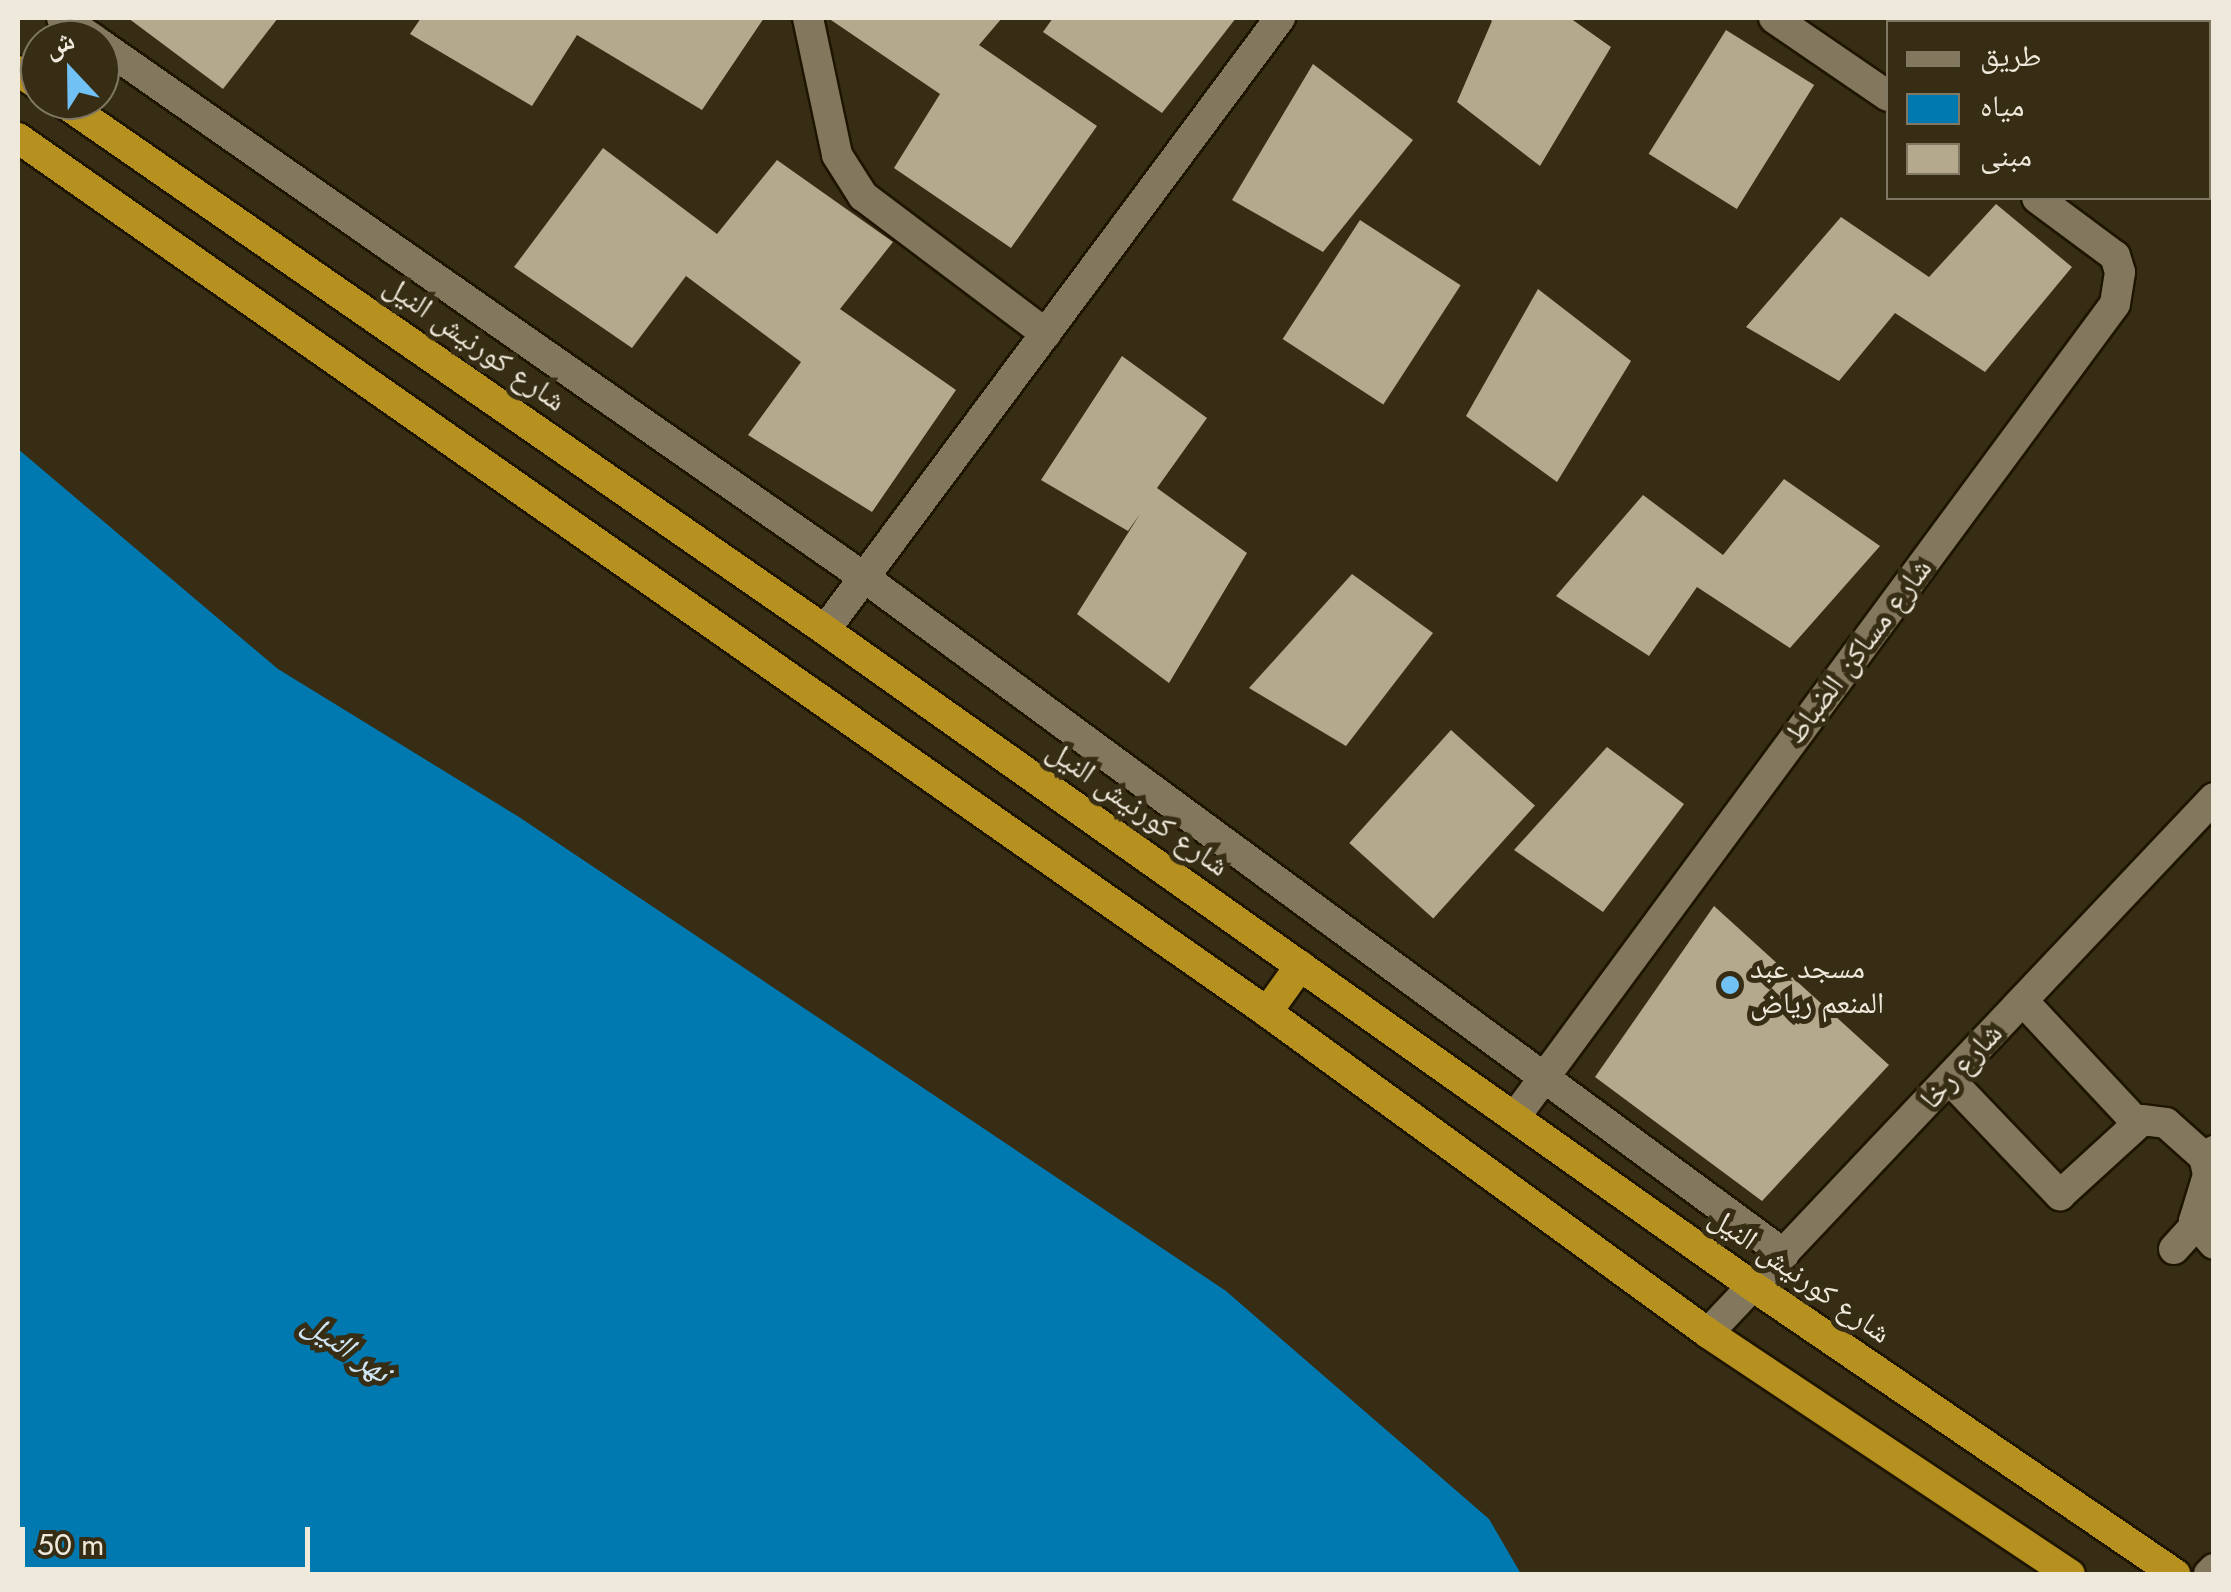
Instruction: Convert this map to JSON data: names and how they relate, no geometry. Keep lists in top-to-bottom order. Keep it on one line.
{"streets":{"highway":["شارع كورنيش النيل"],"street":["شارع مساكن الضباط","شارع رخا"]},"crossings":[["شارع كورنيش النيل","شارع مساكن الضباط"],["شارع كورنيش النيل","شارع رخا"]],"water":["نهر النيل"],"places":["مسجد عبد المنعم رياض"],"legend":["طريق","مياه","مبنى"],"scale_bar":"50 m","north":"top"}
